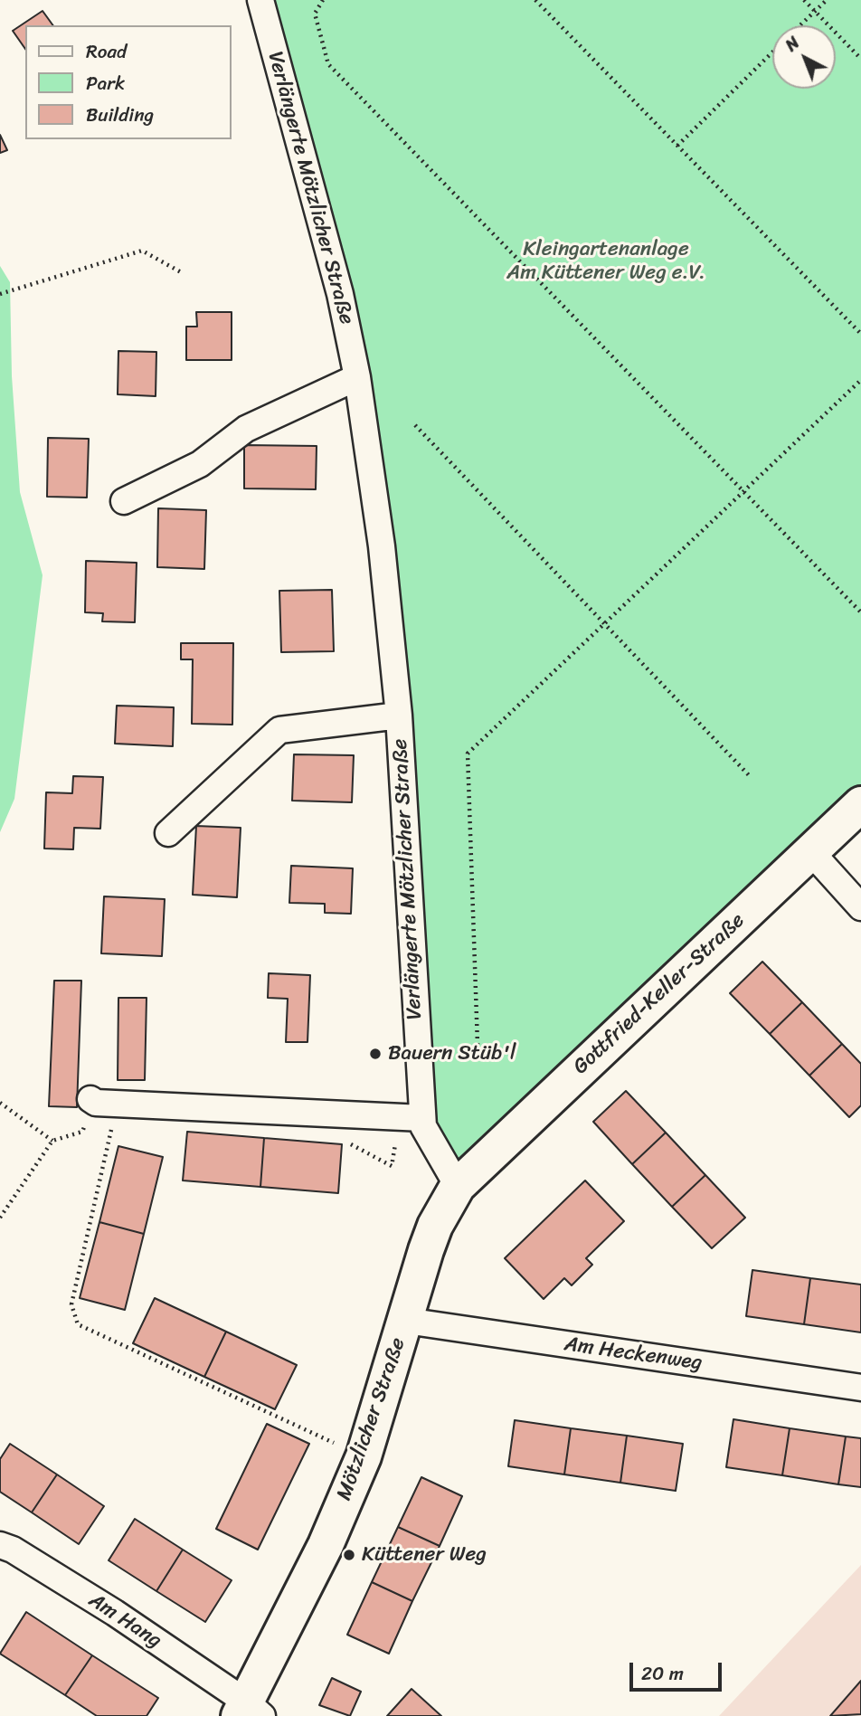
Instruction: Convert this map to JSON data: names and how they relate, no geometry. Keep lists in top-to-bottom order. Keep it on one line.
{"streets":{"street":["Verlängerte Mötzlicher Straße","Gottfried-Keller-Straße","Am Heckenweg","Mötzlicher Straße","Am Hang"]},"crossings":[["Verlängerte Mötzlicher Straße","Gottfried-Keller-Straße"],["Verlängerte Mötzlicher Straße","Mötzlicher Straße"],["Gottfried-Keller-Straße","Mötzlicher Straße"],["Am Heckenweg","Mötzlicher Straße"],["Mötzlicher Straße","Am Hang"]],"parks":["Kleingartenanlage Am Küttener Weg e.V."],"places":["Bauern Stüb'l","Küttener Weg"],"legend":["Road","Park","Building"],"scale_bar":"20 m","north":"top left"}
